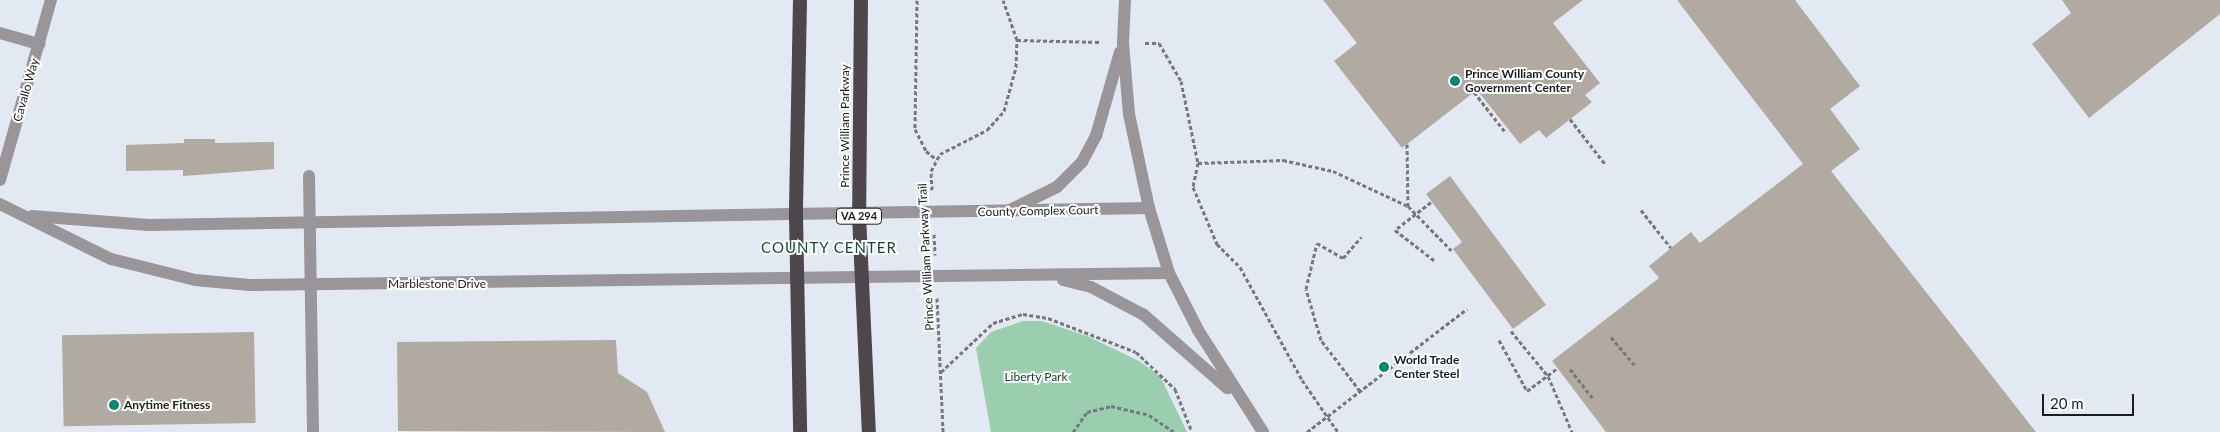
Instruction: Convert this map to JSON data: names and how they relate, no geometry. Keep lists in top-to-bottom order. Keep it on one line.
{"streets":{"highway":["Prince William Parkway","VA 294"],"street":["Cavallo Way","County Complex Court","Marblestone Drive"],"path":["Prince William Parkway Trail"]},"crossings":[["Prince William Parkway","County Complex Court"],["Prince William Parkway","Marblestone Drive"],["County Complex Court","Prince William Parkway Trail"],["County Complex Court","Marblestone Drive"]],"districts":["COUNTY CENTER"],"parks":["Liberty Park"],"places":["Prince William County Government Center","World Trade Center Steel","Anytime Fitness"],"scale_bar":"20 m"}
